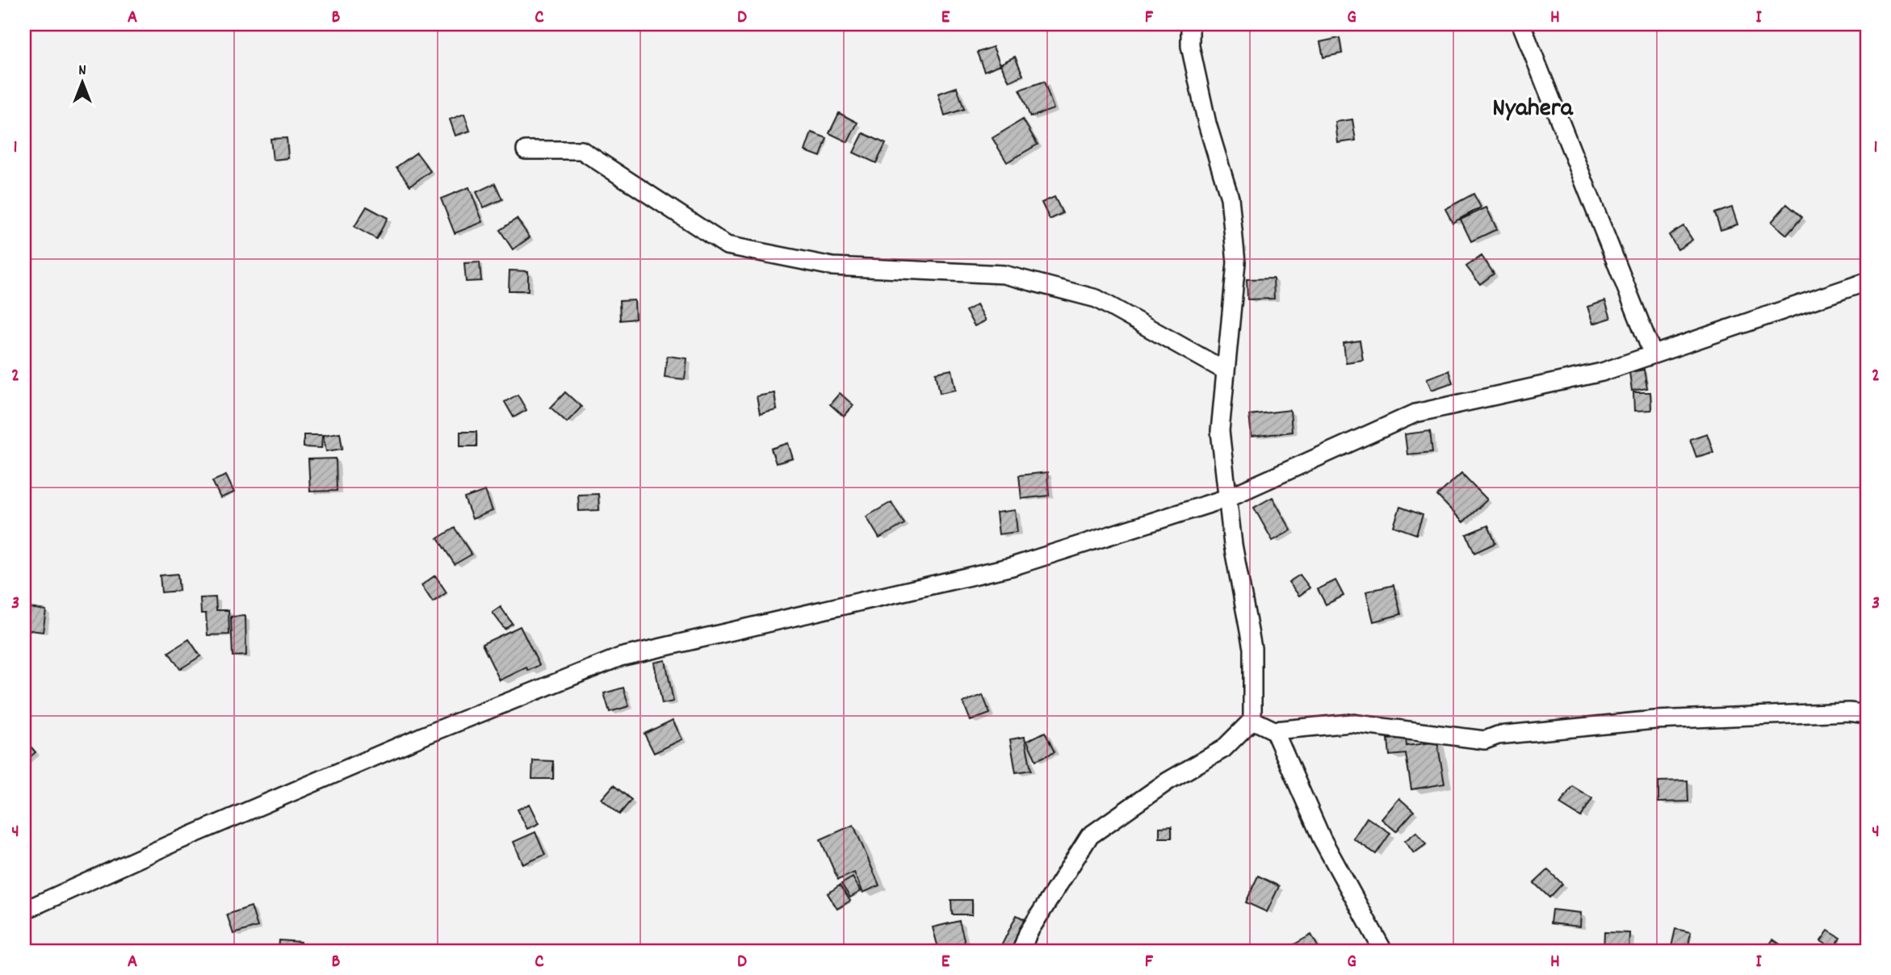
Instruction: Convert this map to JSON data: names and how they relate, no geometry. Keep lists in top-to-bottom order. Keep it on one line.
{"districts":["Nyahera"],"north":"top","grid":{"columns":["A","B","C","D","E","F","G","H","I"],"rows":["1","2","3","4"]}}
